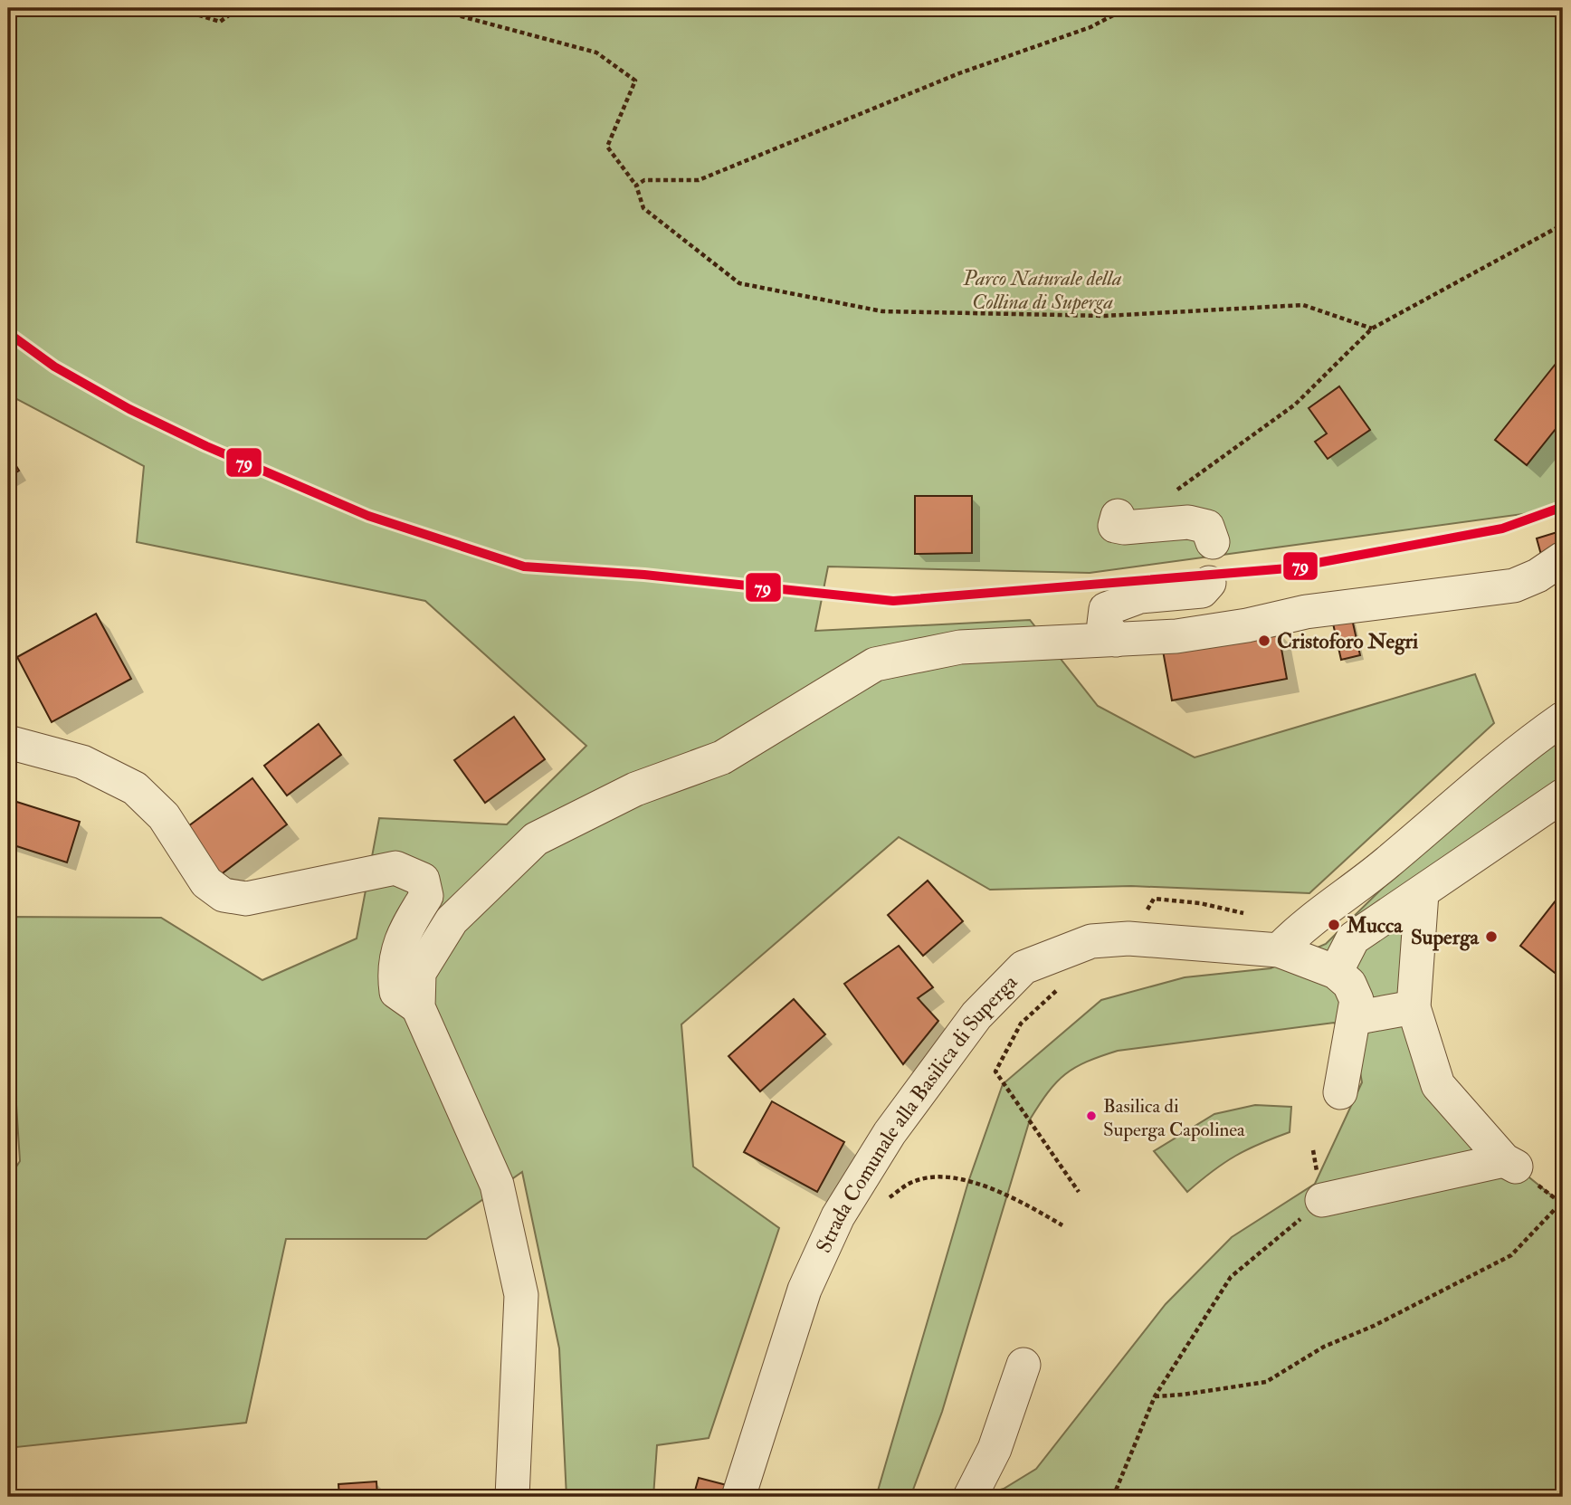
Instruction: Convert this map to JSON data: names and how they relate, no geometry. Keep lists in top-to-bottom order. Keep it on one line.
{"streets":{"street":["Strada Comunale alla Basilica di Superga"]},"parks":["Parco Naturale della Collina di Superga"],"places":["Cristoforo Negri","Mucca","Superga","Basilica di Superga Capolinea"],"lines":["transit line 79"]}
